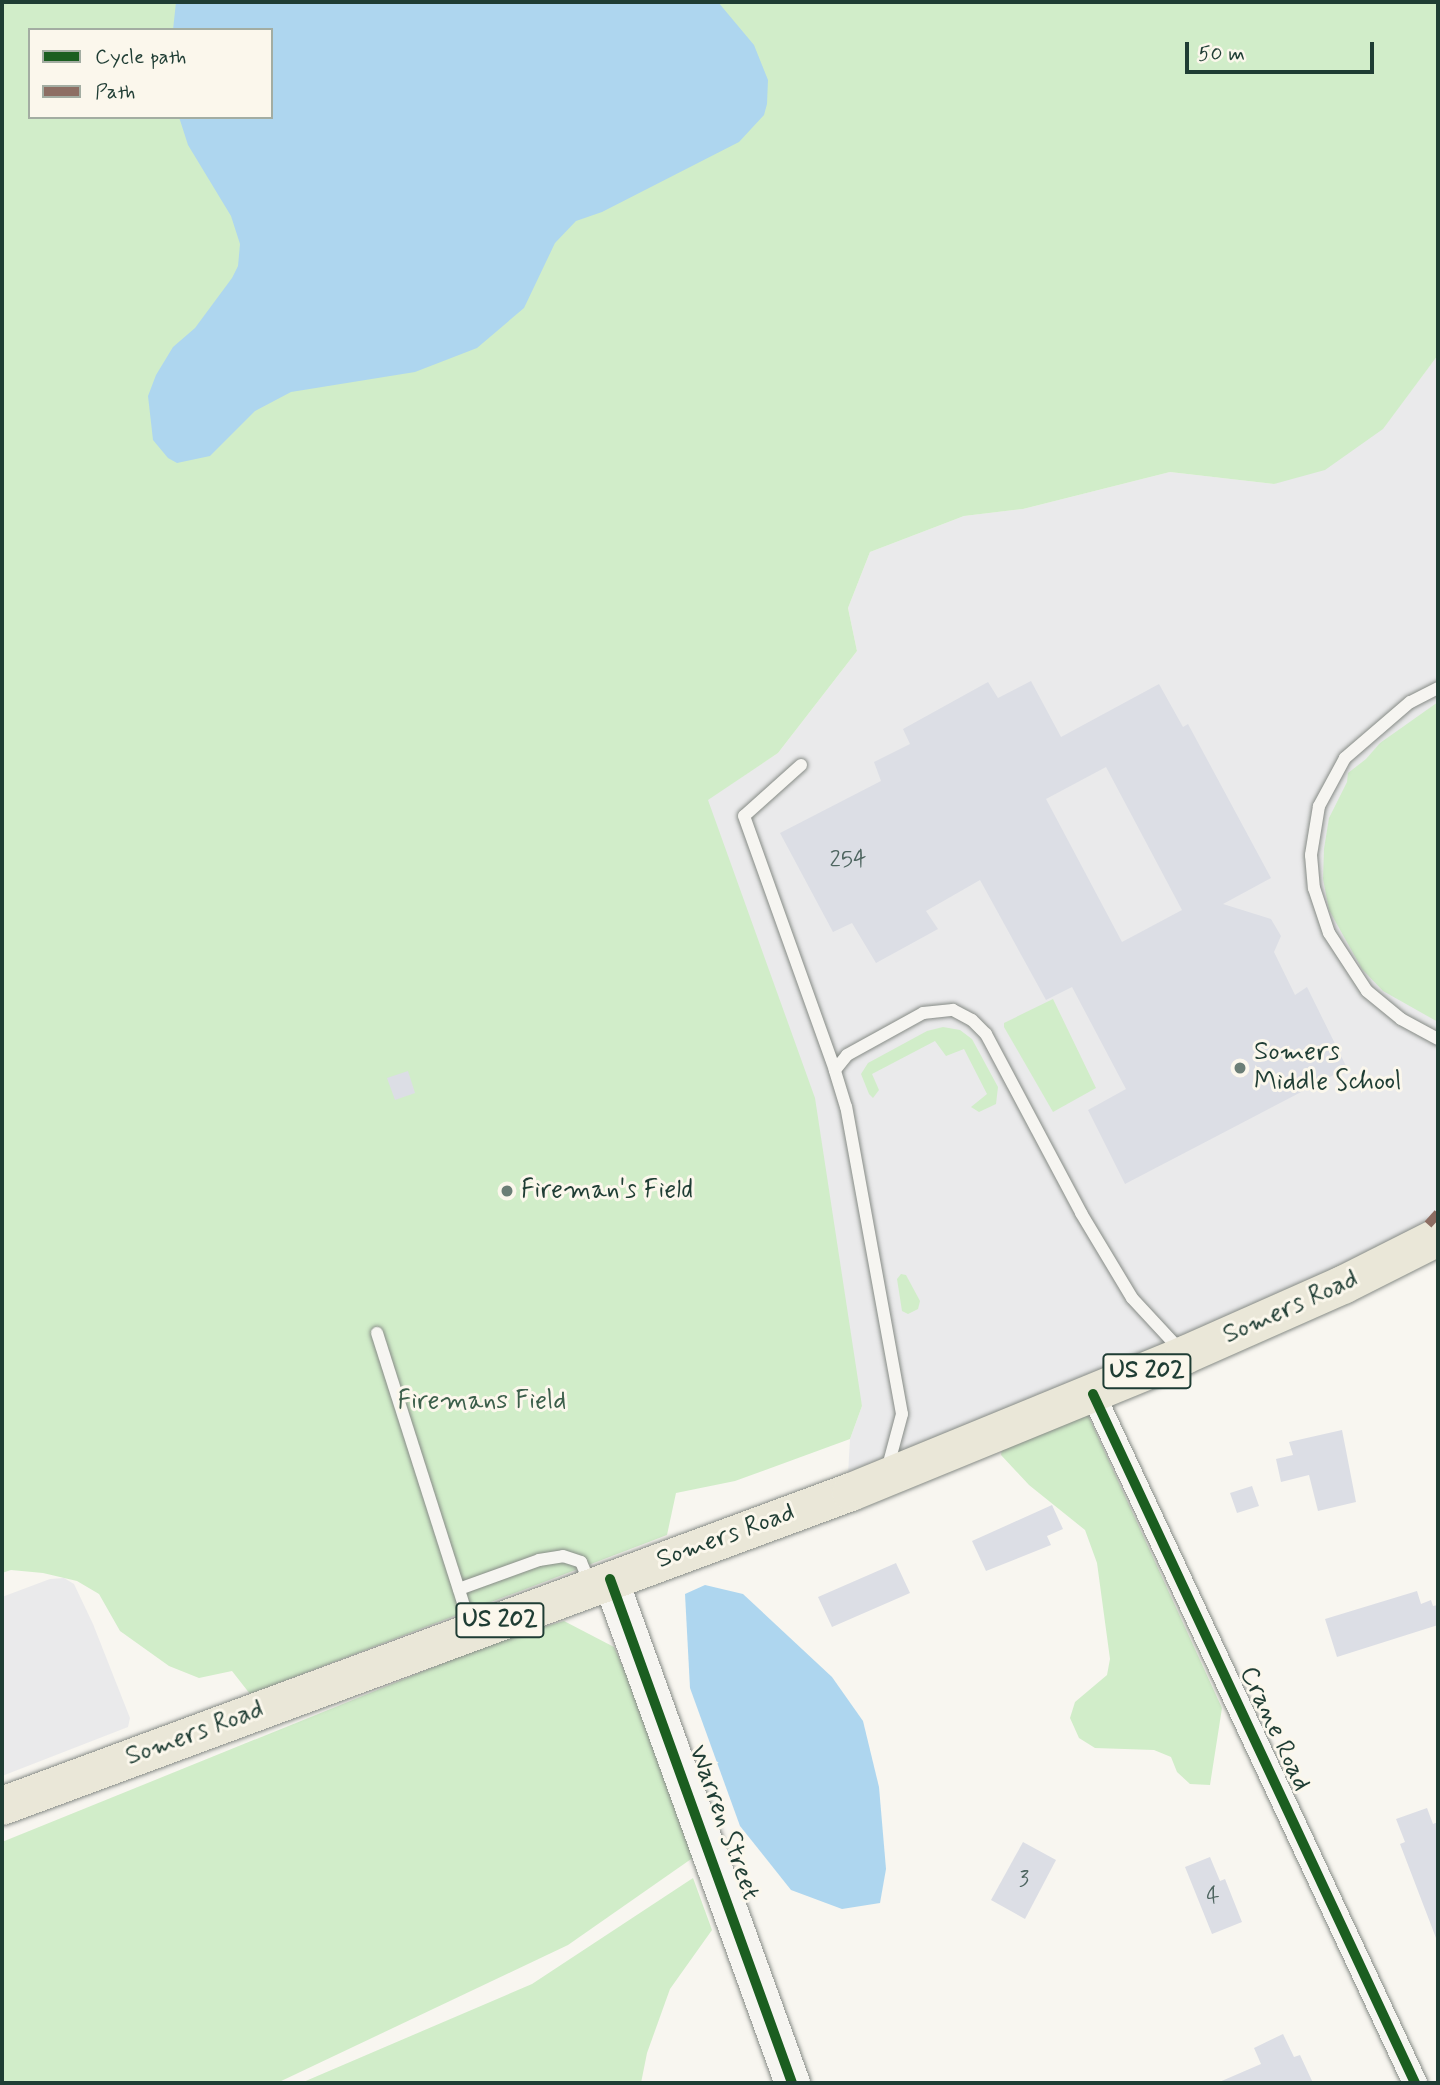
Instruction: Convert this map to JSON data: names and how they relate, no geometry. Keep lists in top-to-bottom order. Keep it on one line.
{"streets":{"main road":["Somers Road","US 202"],"street":["Crane Road","Warren Street"]},"crossings":[["Somers Road","Crane Road"],["Somers Road","Warren Street"]],"parks":["Firemans Field"],"places":["Somers Middle School","Fireman's Field"],"house_numbers":["254","3","4"],"legend":["Cycle path","Path"],"scale_bar":"50 m"}
